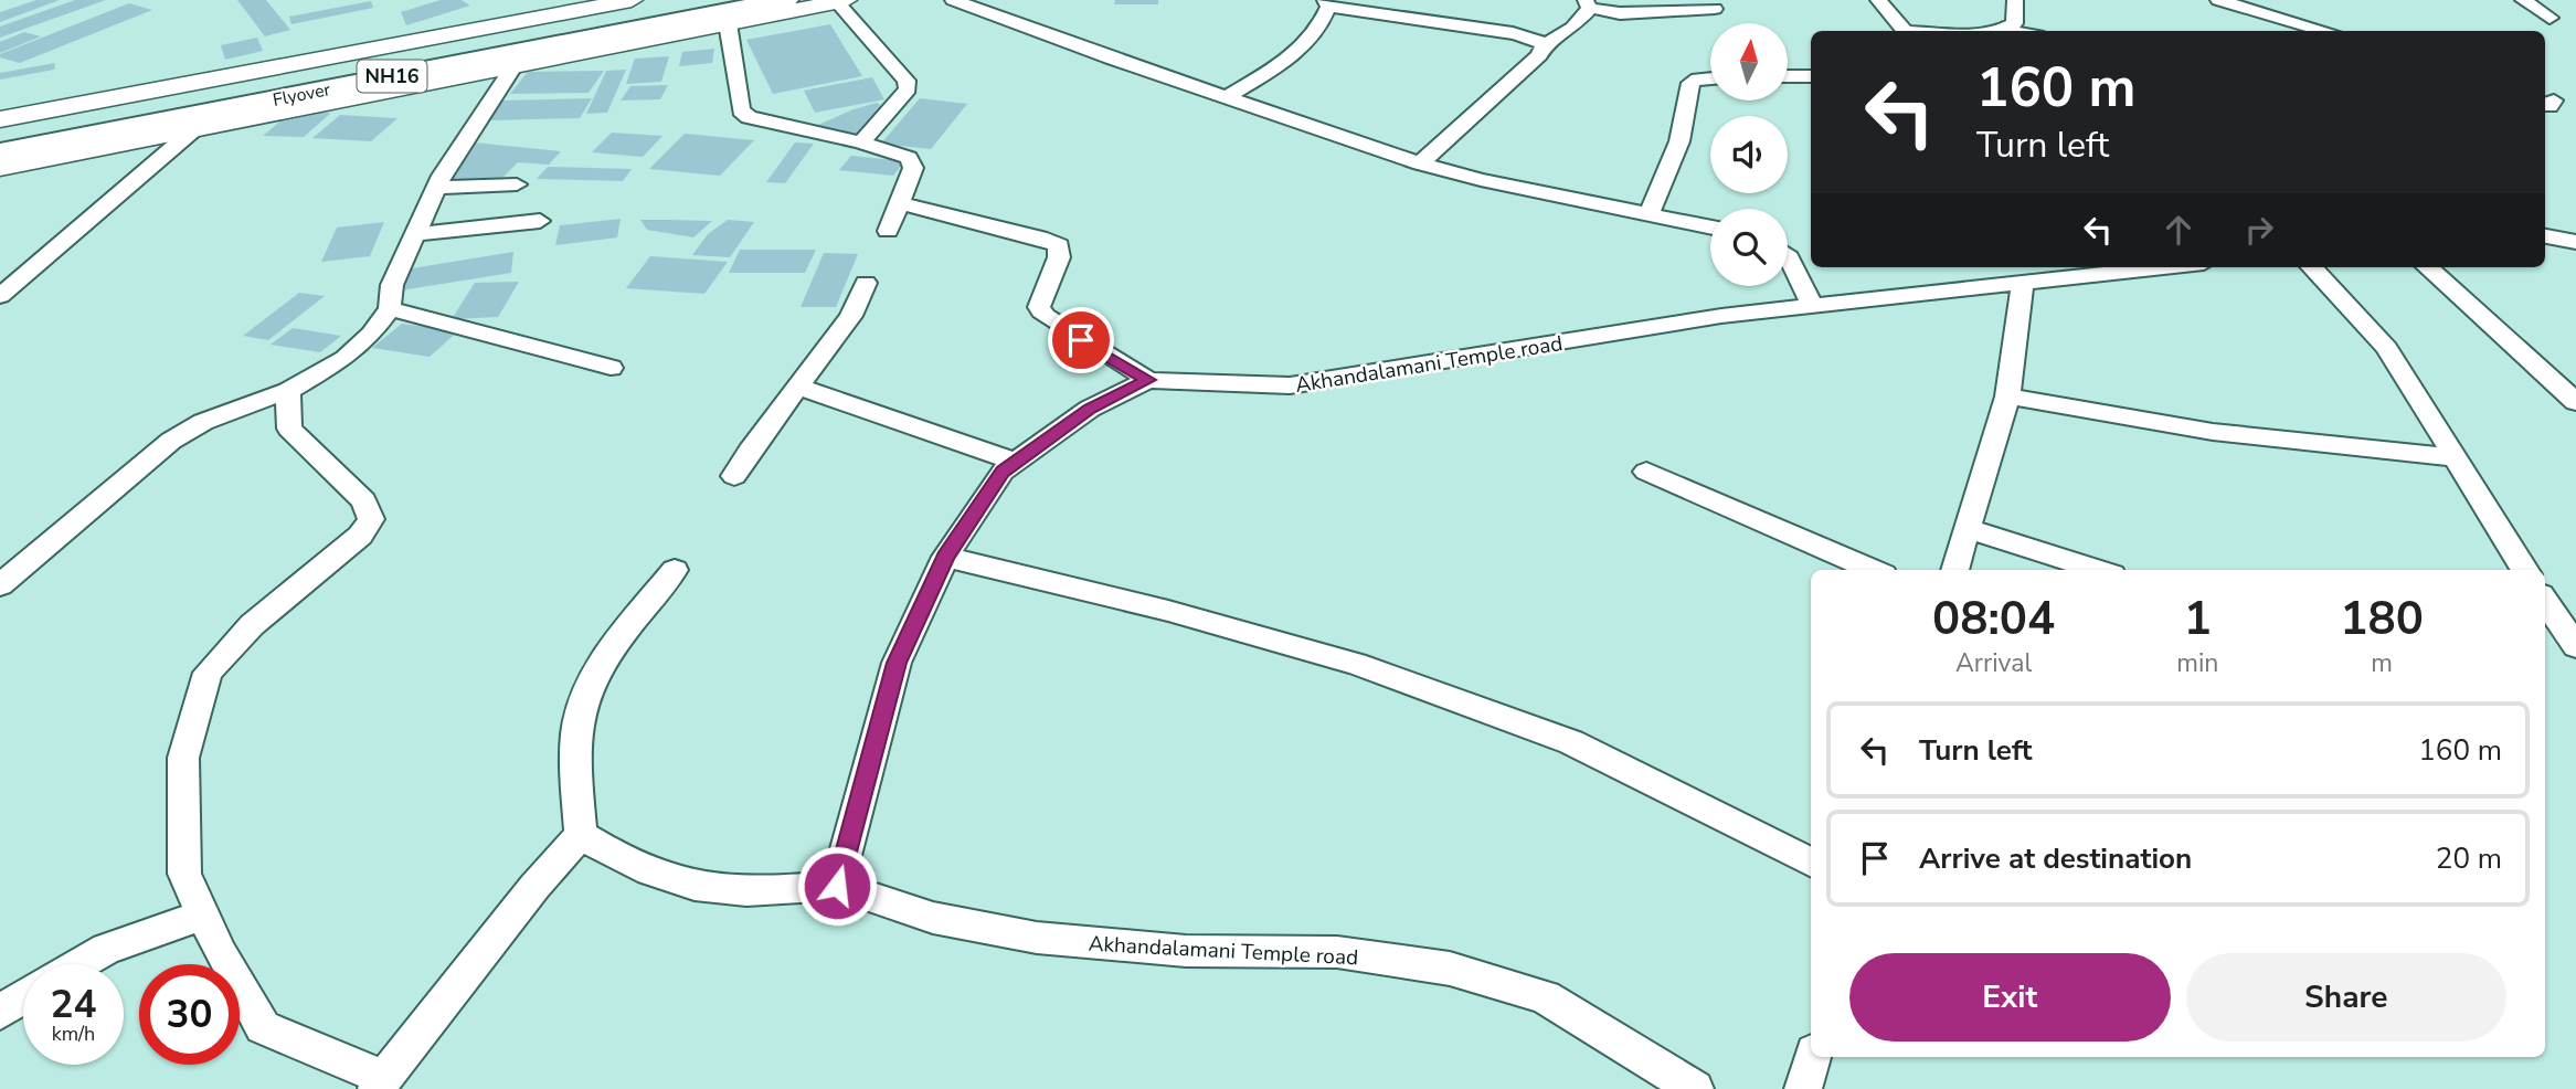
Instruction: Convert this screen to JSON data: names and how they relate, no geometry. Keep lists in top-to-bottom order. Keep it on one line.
{"streets":{"highway":["NH16","Flyover"],"street":["Akhandalamani Temple road"]},"north":"top","page":{"turn":["160 m","Turn left"],"eta":["08:04","Arrival","1","min","180","m"],"list":[{"name":"Turn left","value":"160 m"},{"name":"Arrive at destination","value":"20 m"}],"buttons":["Exit","Share"],"speed":"24 km/h","limit":"30"}}
